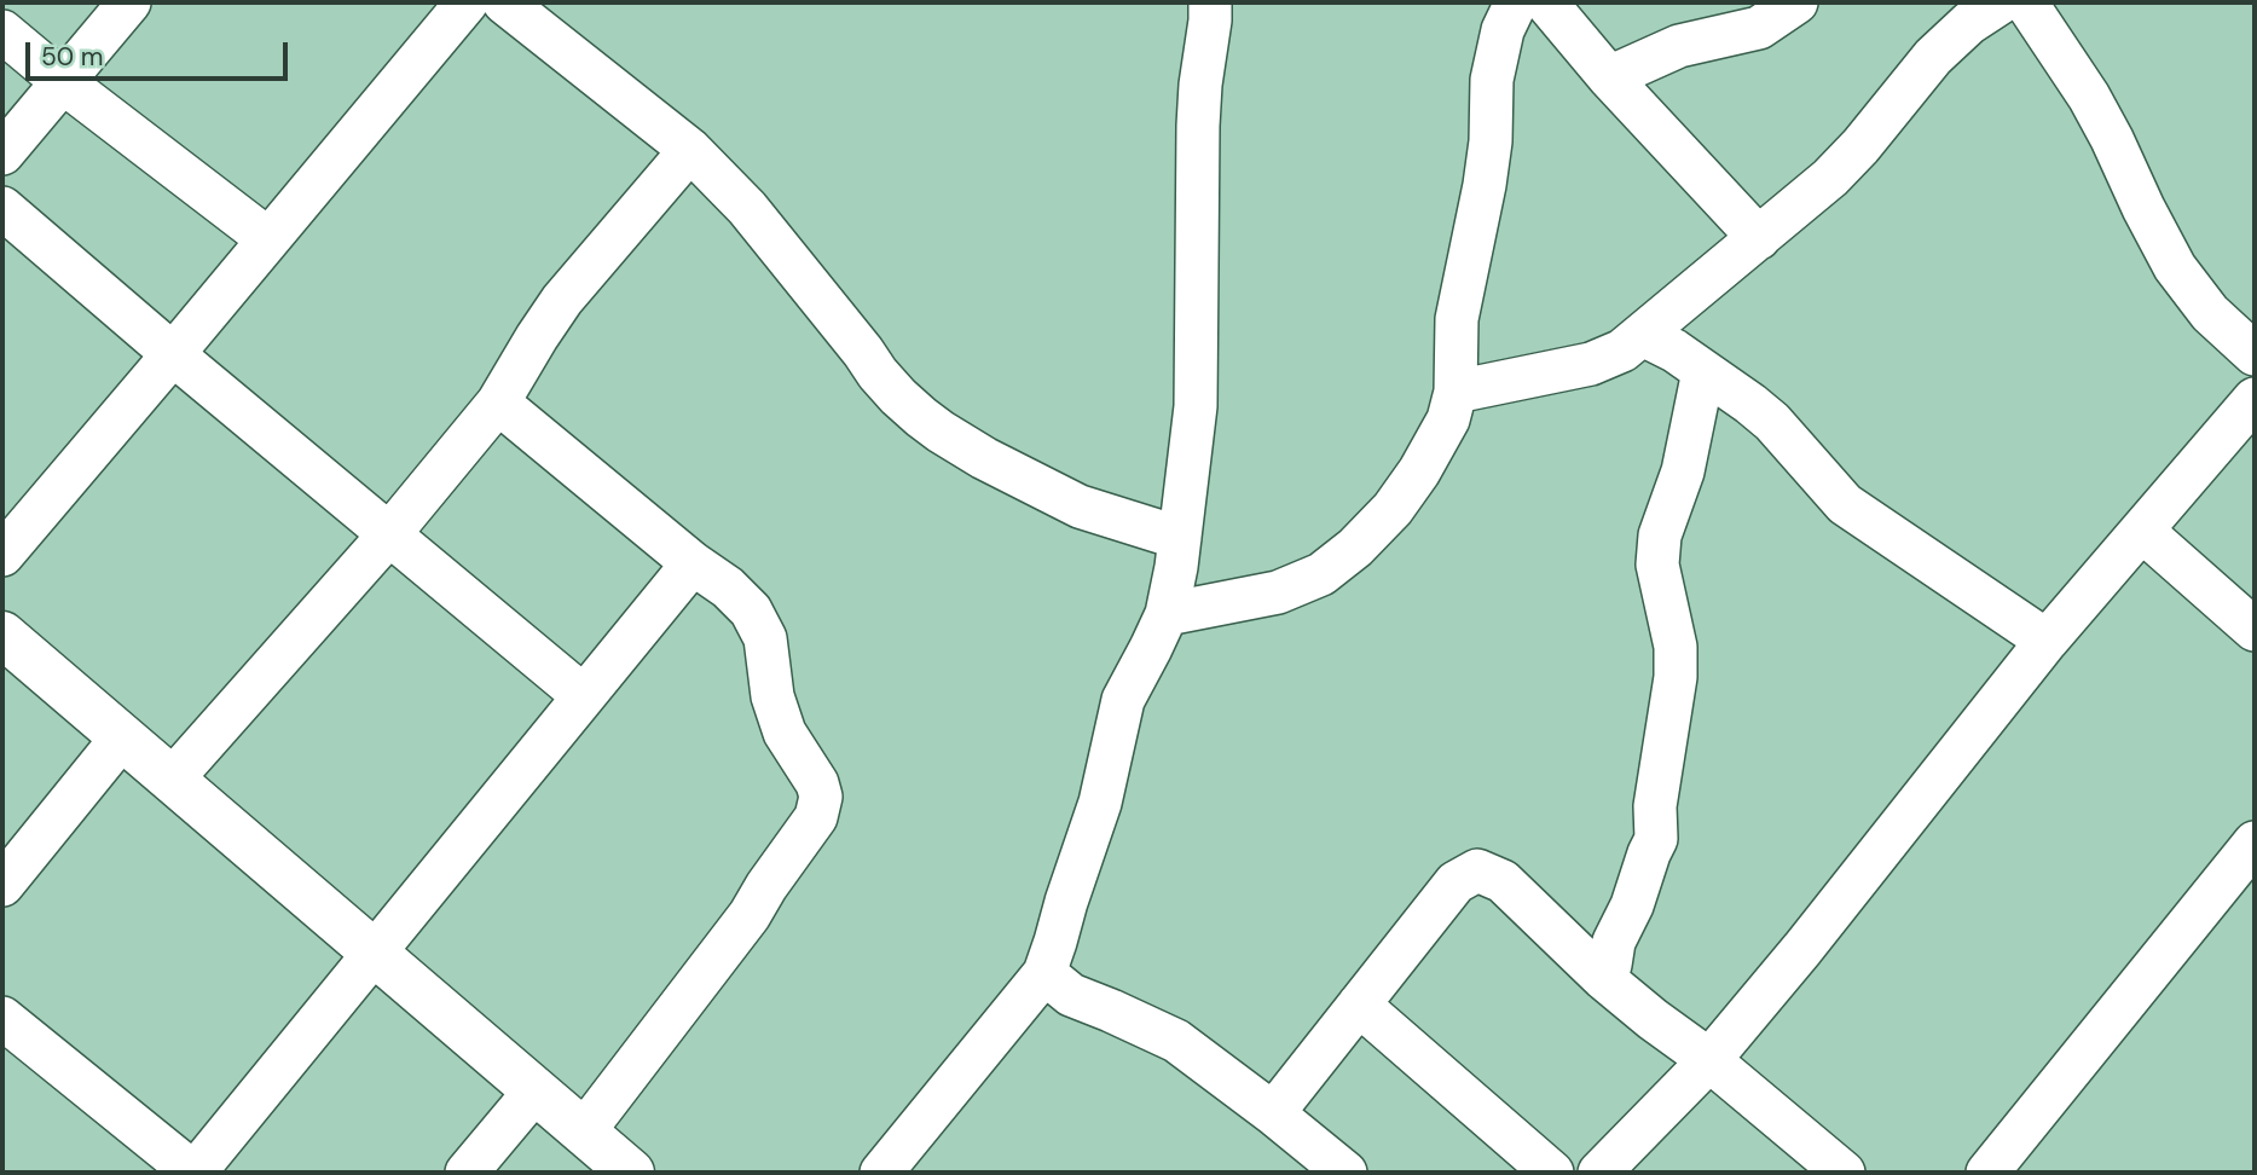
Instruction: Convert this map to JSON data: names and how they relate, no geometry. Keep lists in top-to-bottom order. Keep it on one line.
{"scale_bar":"50 m"}
